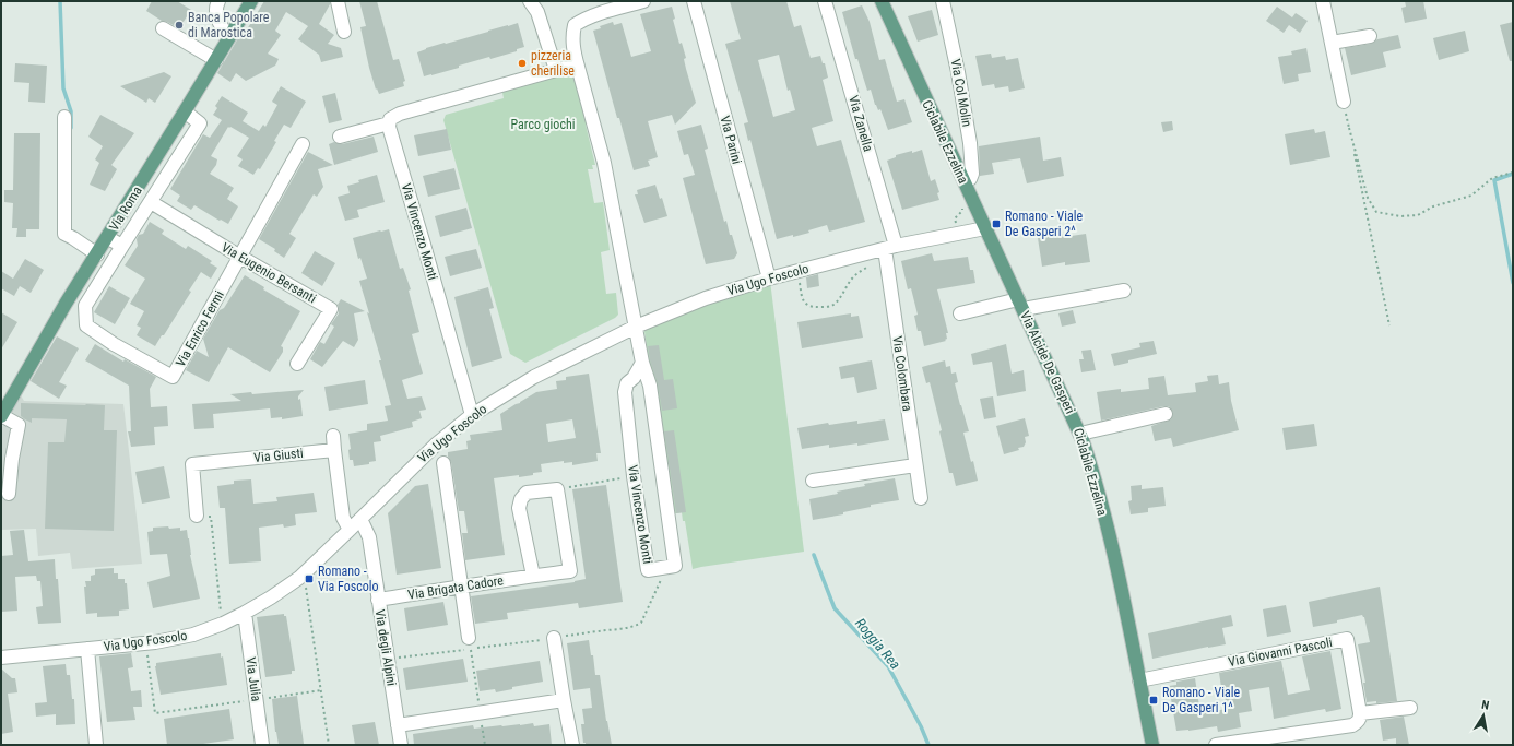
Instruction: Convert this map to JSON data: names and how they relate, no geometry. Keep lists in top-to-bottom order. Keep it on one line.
{"streets":{"main road":["Via Roma","Via Alcide De Gasperi"],"street":["Via Col Molin","Via Zanella","Via Parini","Via Vincenzo Monti","Via Eugenio Bersanti","Via Ugo Foscolo","Via Enrico Fermi","Via Colombara","Via Giusti","Via Brigata Cadore","Via degli Alpini","Via Giovanni Pascoli","Via Julia"],"path":["Ciclabile Ezzelina"]},"crossings":[["Via Col Molin","Via Alcide De Gasperi"],["Via Zanella","Via Ugo Foscolo"],["Via Zanella","Via Colombara"],["Via Parini","Via Ugo Foscolo"],["Ciclabile Ezzelina","Via Ugo Foscolo"],["Via Vincenzo Monti","Via Ugo Foscolo"],["Via Eugenio Bersanti","Via Enrico Fermi"],["Via Ugo Foscolo","Via Alcide De Gasperi"],["Via Ugo Foscolo","Via Colombara"],["Via Ugo Foscolo","Via degli Alpini"],["Via Ugo Foscolo","Via Julia"],["Via Alcide De Gasperi","Via Giovanni Pascoli"],["Via Brigata Cadore","Via degli Alpini"]],"water":["Roggia Rea"],"parks":["Parco giochi"],"places":{"other":["Banca Popolare di Marostica","pizzeria cherilise"],"transit":["Romano - Viale De Gasperi 2^","Romano - Via Foscolo","Romano - Viale De Gasperi 1^"]},"north":"top"}
